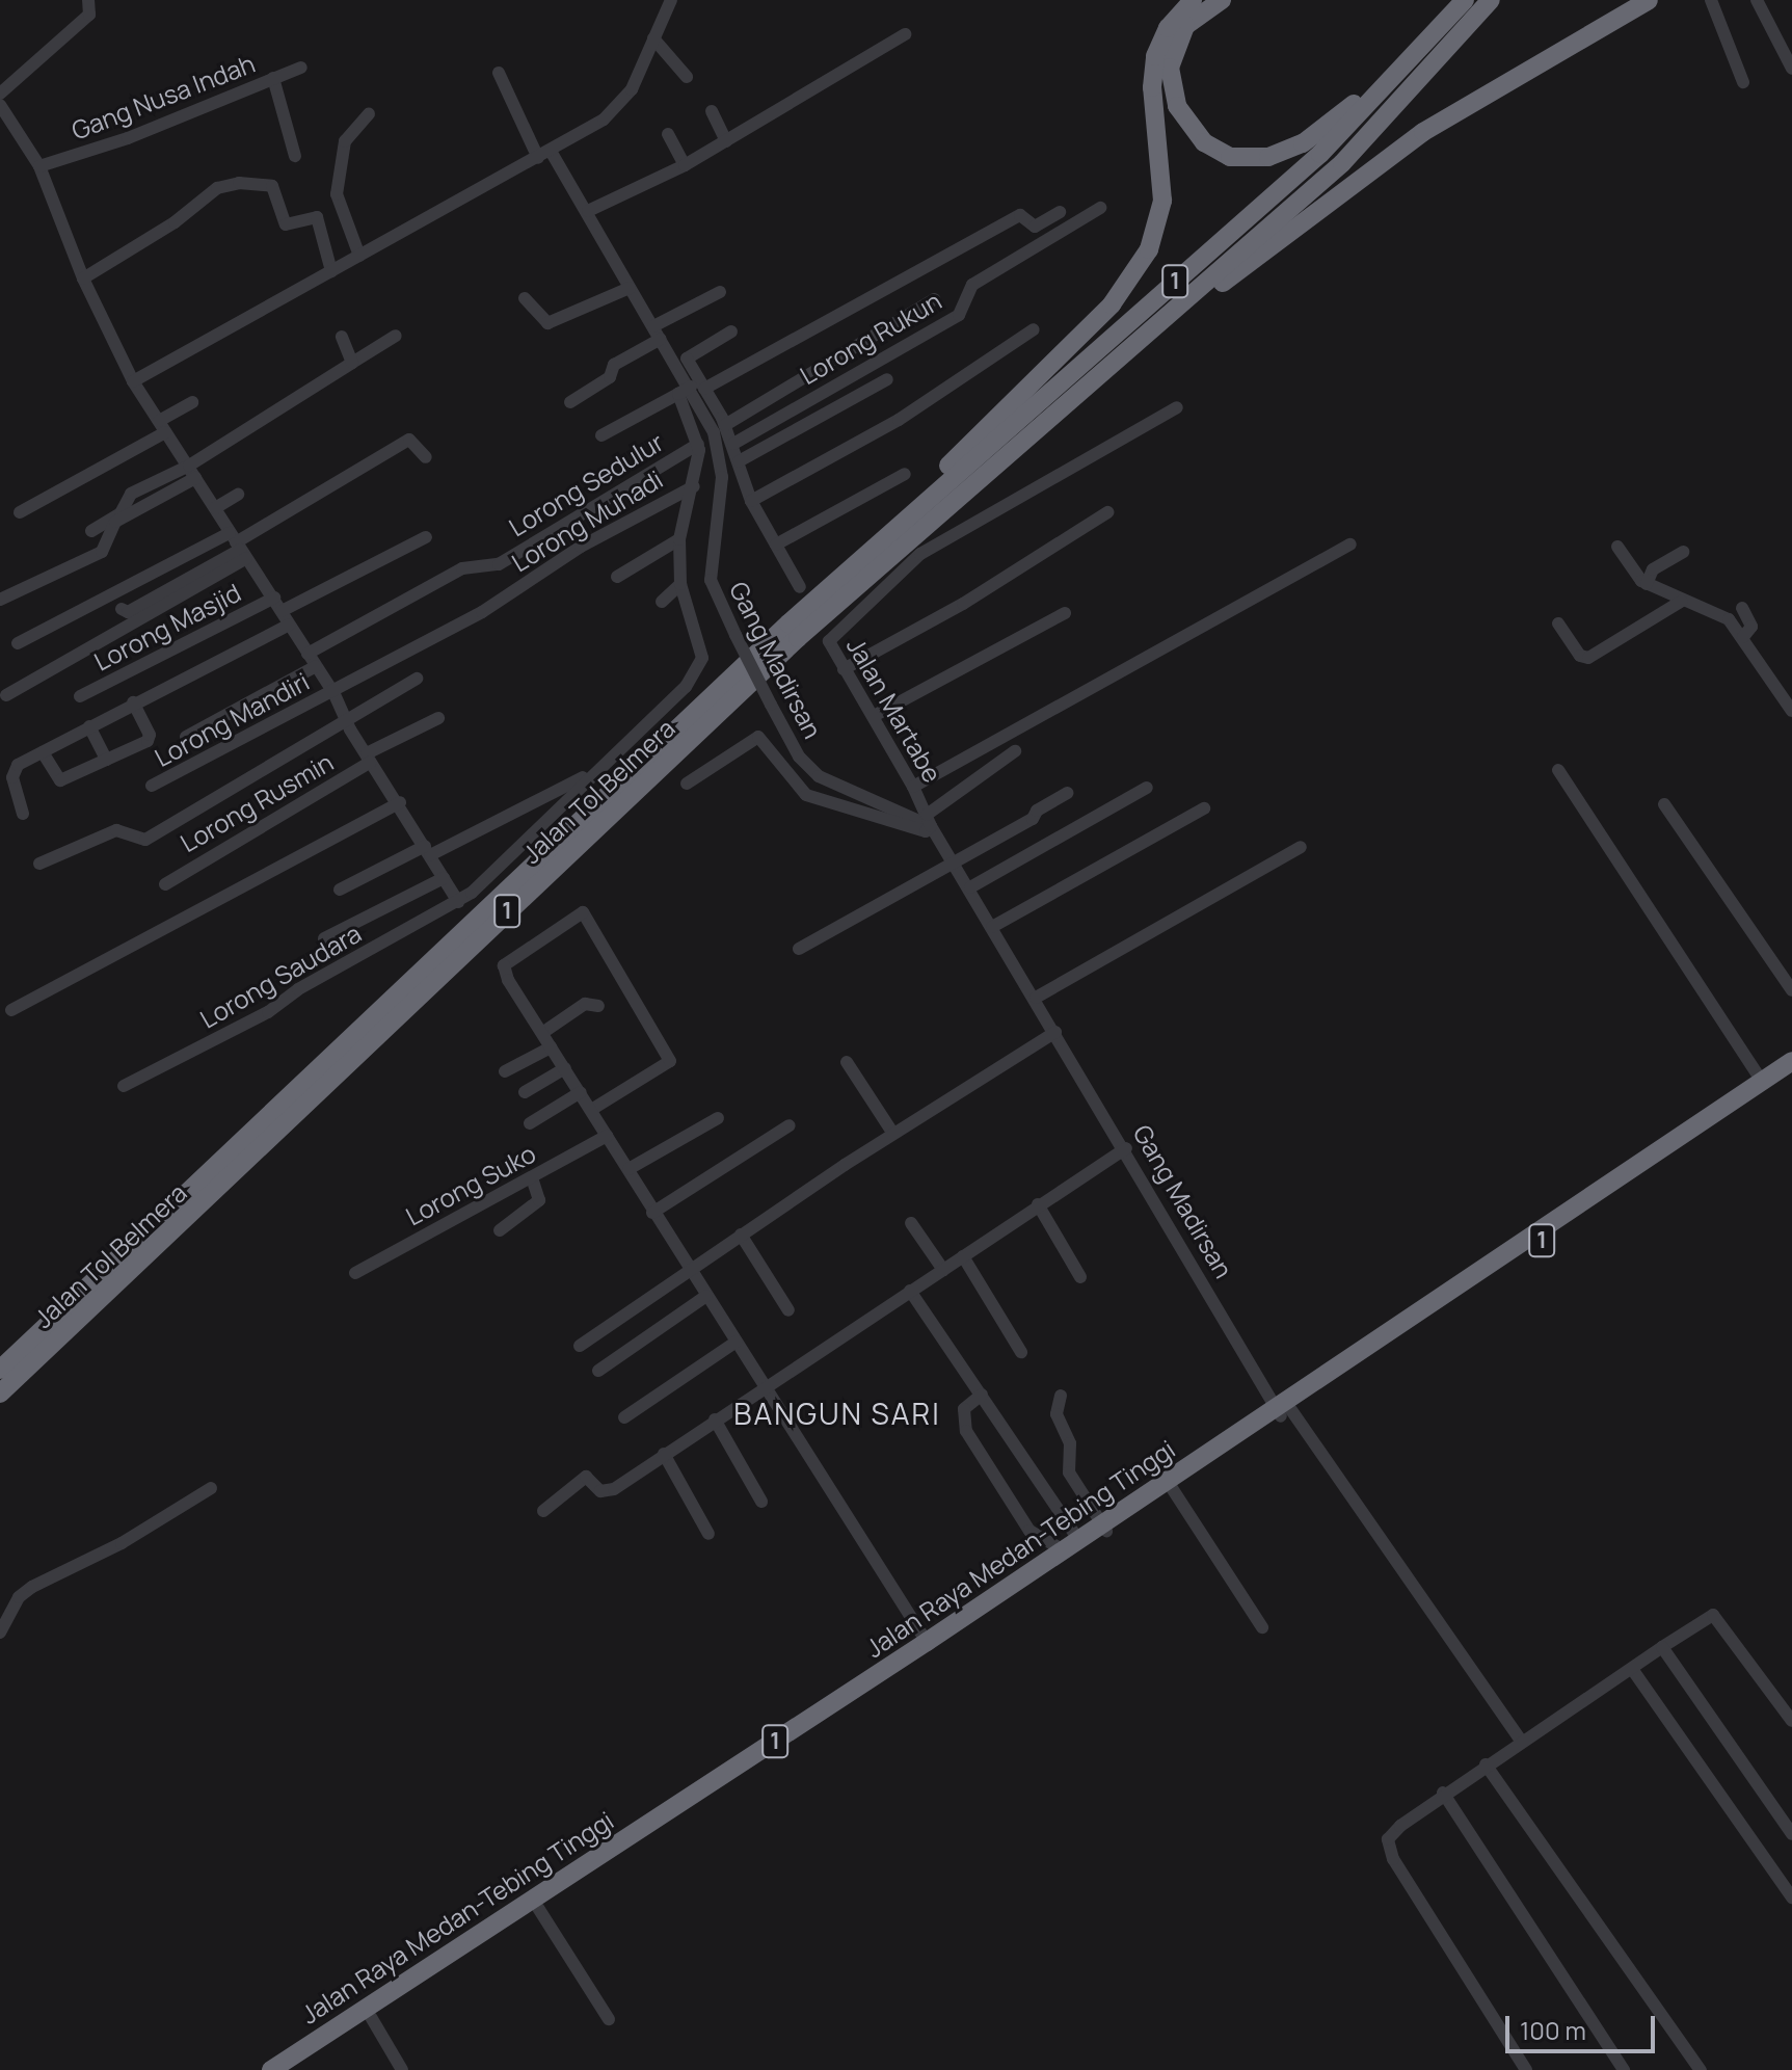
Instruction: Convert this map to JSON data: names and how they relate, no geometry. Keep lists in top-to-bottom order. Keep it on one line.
{"streets":{"highway":["1","Jalan Tol Belmera","Jalan Raya Medan-Tebing Tinggi"],"street":["Gang Nusa Indah","Lorong Rukun","Lorong Sedulur","Lorong Muhadi","Lorong Masjid","Gang Madirsan","Jalan Martabe","Lorong Mandiri","Lorong Rusmin","Lorong Saudara","Lorong Suko"]},"crossings":[["1","Jalan Tol Belmera"],["Lorong Sedulur","Lorong Saudara"],["Lorong Muhadi","Lorong Mandiri"],["Lorong Muhadi","Lorong Saudara"],["Gang Madirsan","Jalan Martabe"],["Gang Madirsan","Jalan Raya Medan-Tebing Tinggi"]],"districts":["BANGUN SARI"],"scale_bar":"100 m"}
